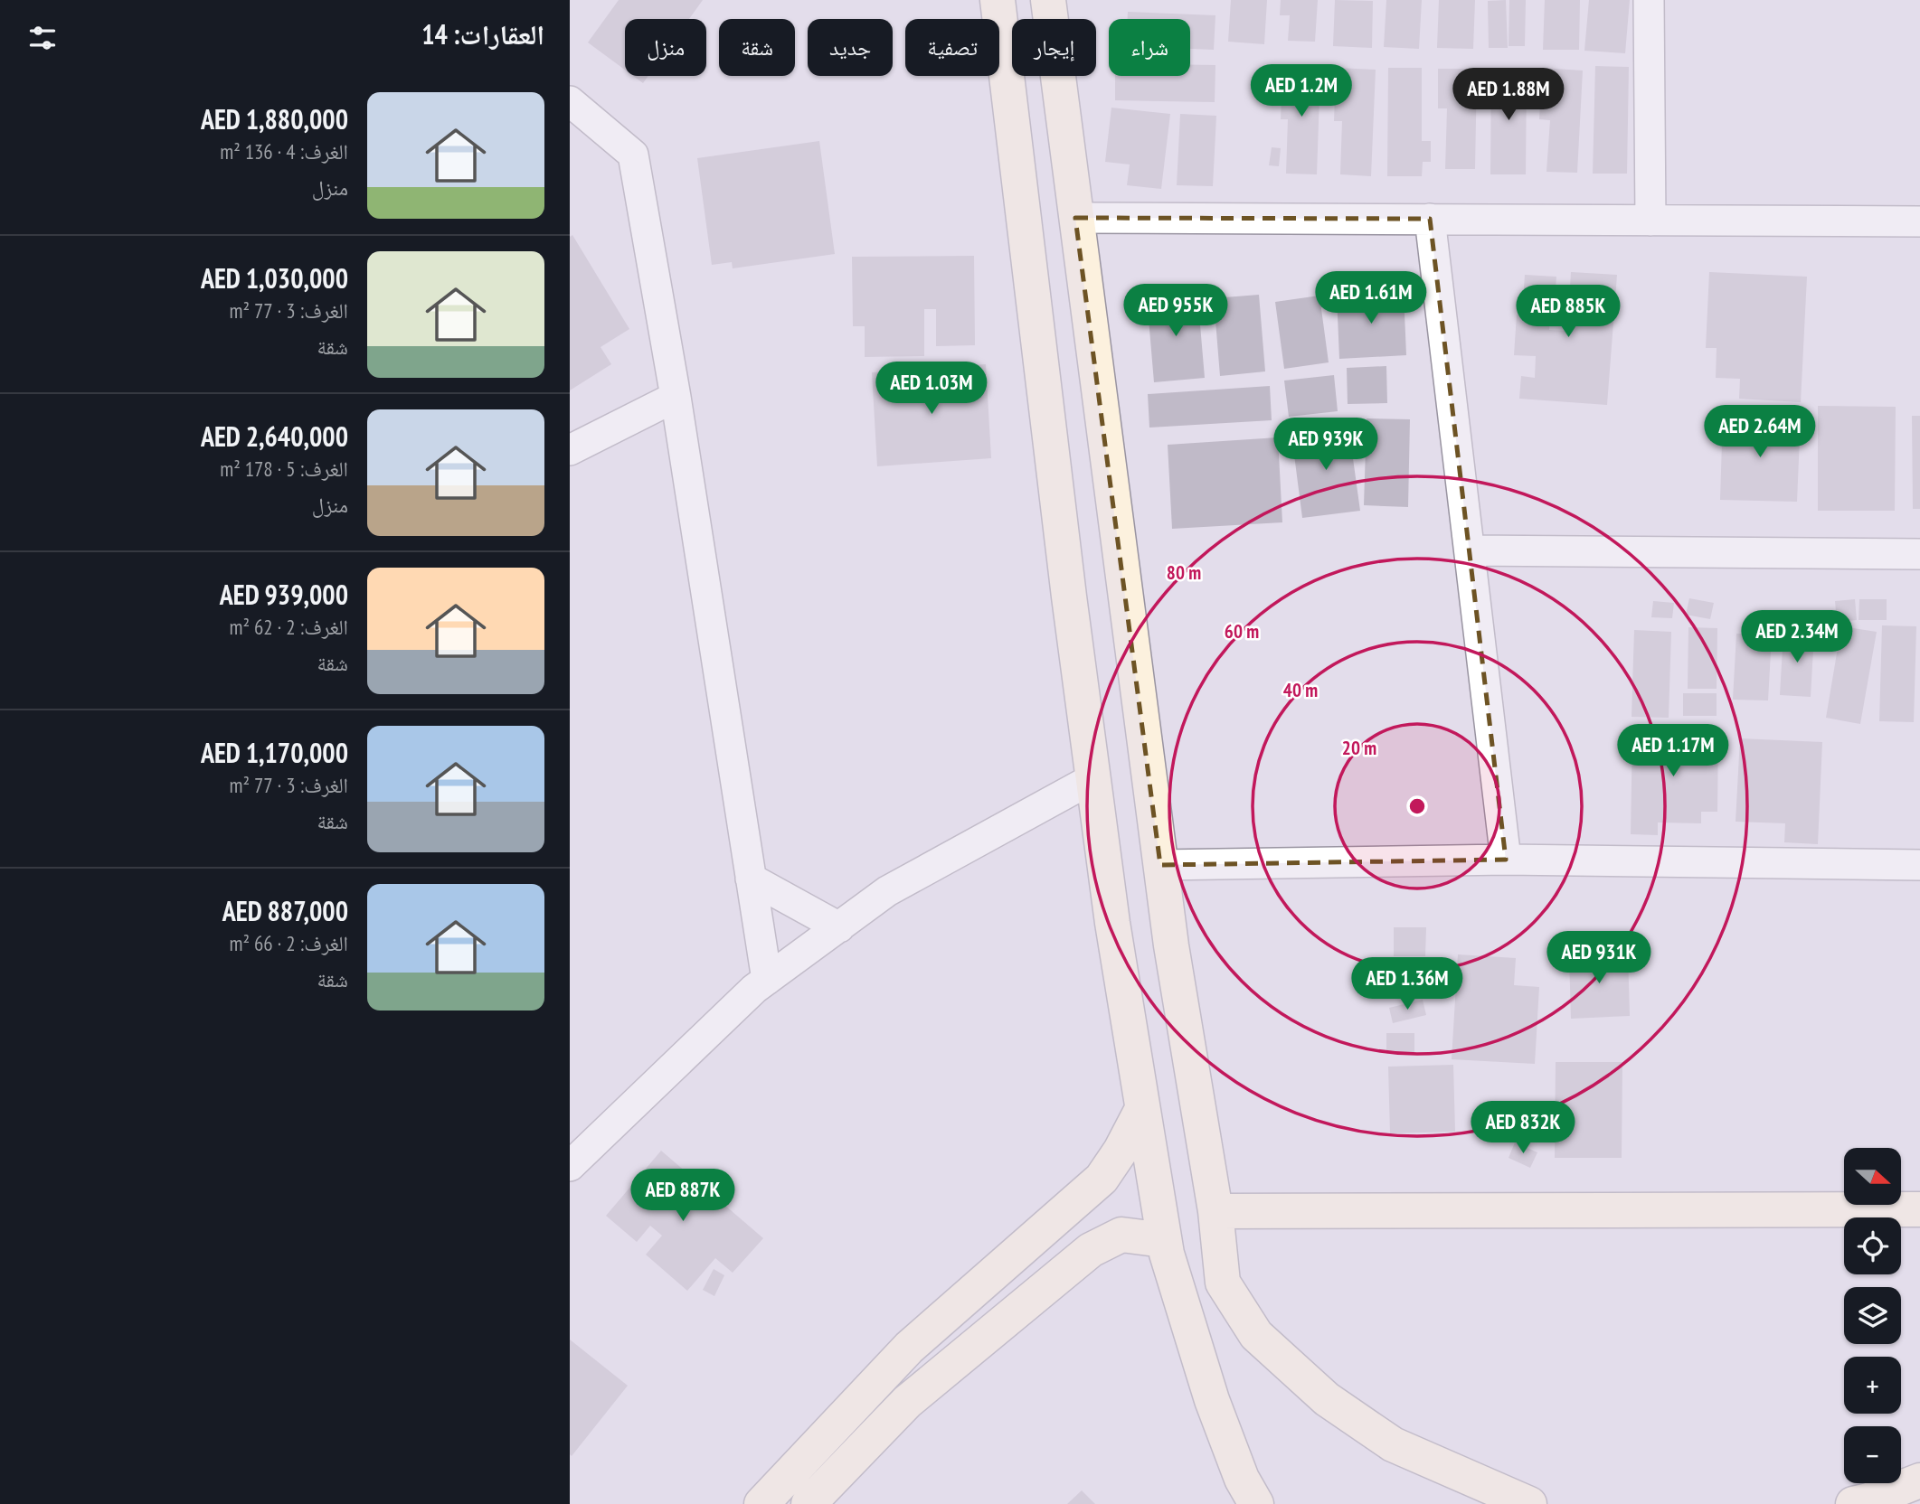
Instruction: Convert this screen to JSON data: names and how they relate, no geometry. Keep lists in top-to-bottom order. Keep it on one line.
{"north":"right","page":{"heading":"العقارات: 14","chip":["شراء","إيجار","تصفية","جديد","شقة","منزل"],"price":["AED 1.2M","AED 1.88M","AED 1.61M","AED 955K","AED 885K","AED 1.03M","AED 2.64M","AED 939K","AED 2.34M","AED 1.17M","AED 931K","AED 1.36M","AED 832K","AED 887K"],"list":[{"name":"AED 1,880,000","note":"الغرف: 4 · 136 m² · منزل"},{"name":"AED 1,030,000","note":"الغرف: 3 · 77 m² · شقة"},{"name":"AED 2,640,000","note":"الغرف: 5 · 178 m² · منزل"},{"name":"AED 939,000","note":"الغرف: 2 · 62 m² · شقة"},{"name":"AED 1,170,000","note":"الغرف: 3 · 77 m² · شقة"},{"name":"AED 887,000","note":"الغرف: 2 · 66 m² · شقة"}],"map_buttons":["+","−"]},"rings":["80 m","60 m","40 m","20 m"]}
